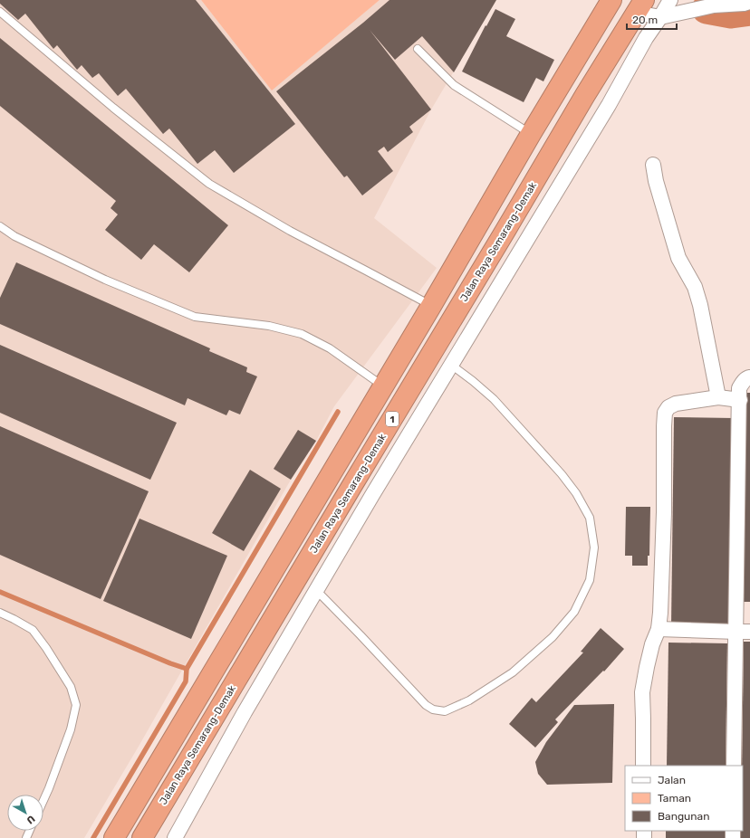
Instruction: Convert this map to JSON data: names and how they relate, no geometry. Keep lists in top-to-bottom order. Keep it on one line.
{"streets":{"highway":["Jalan Raya Semarang-Demak","1"]},"legend":["Jalan","Taman","Bangunan"],"scale_bar":"20 m","north":"bottom right"}
